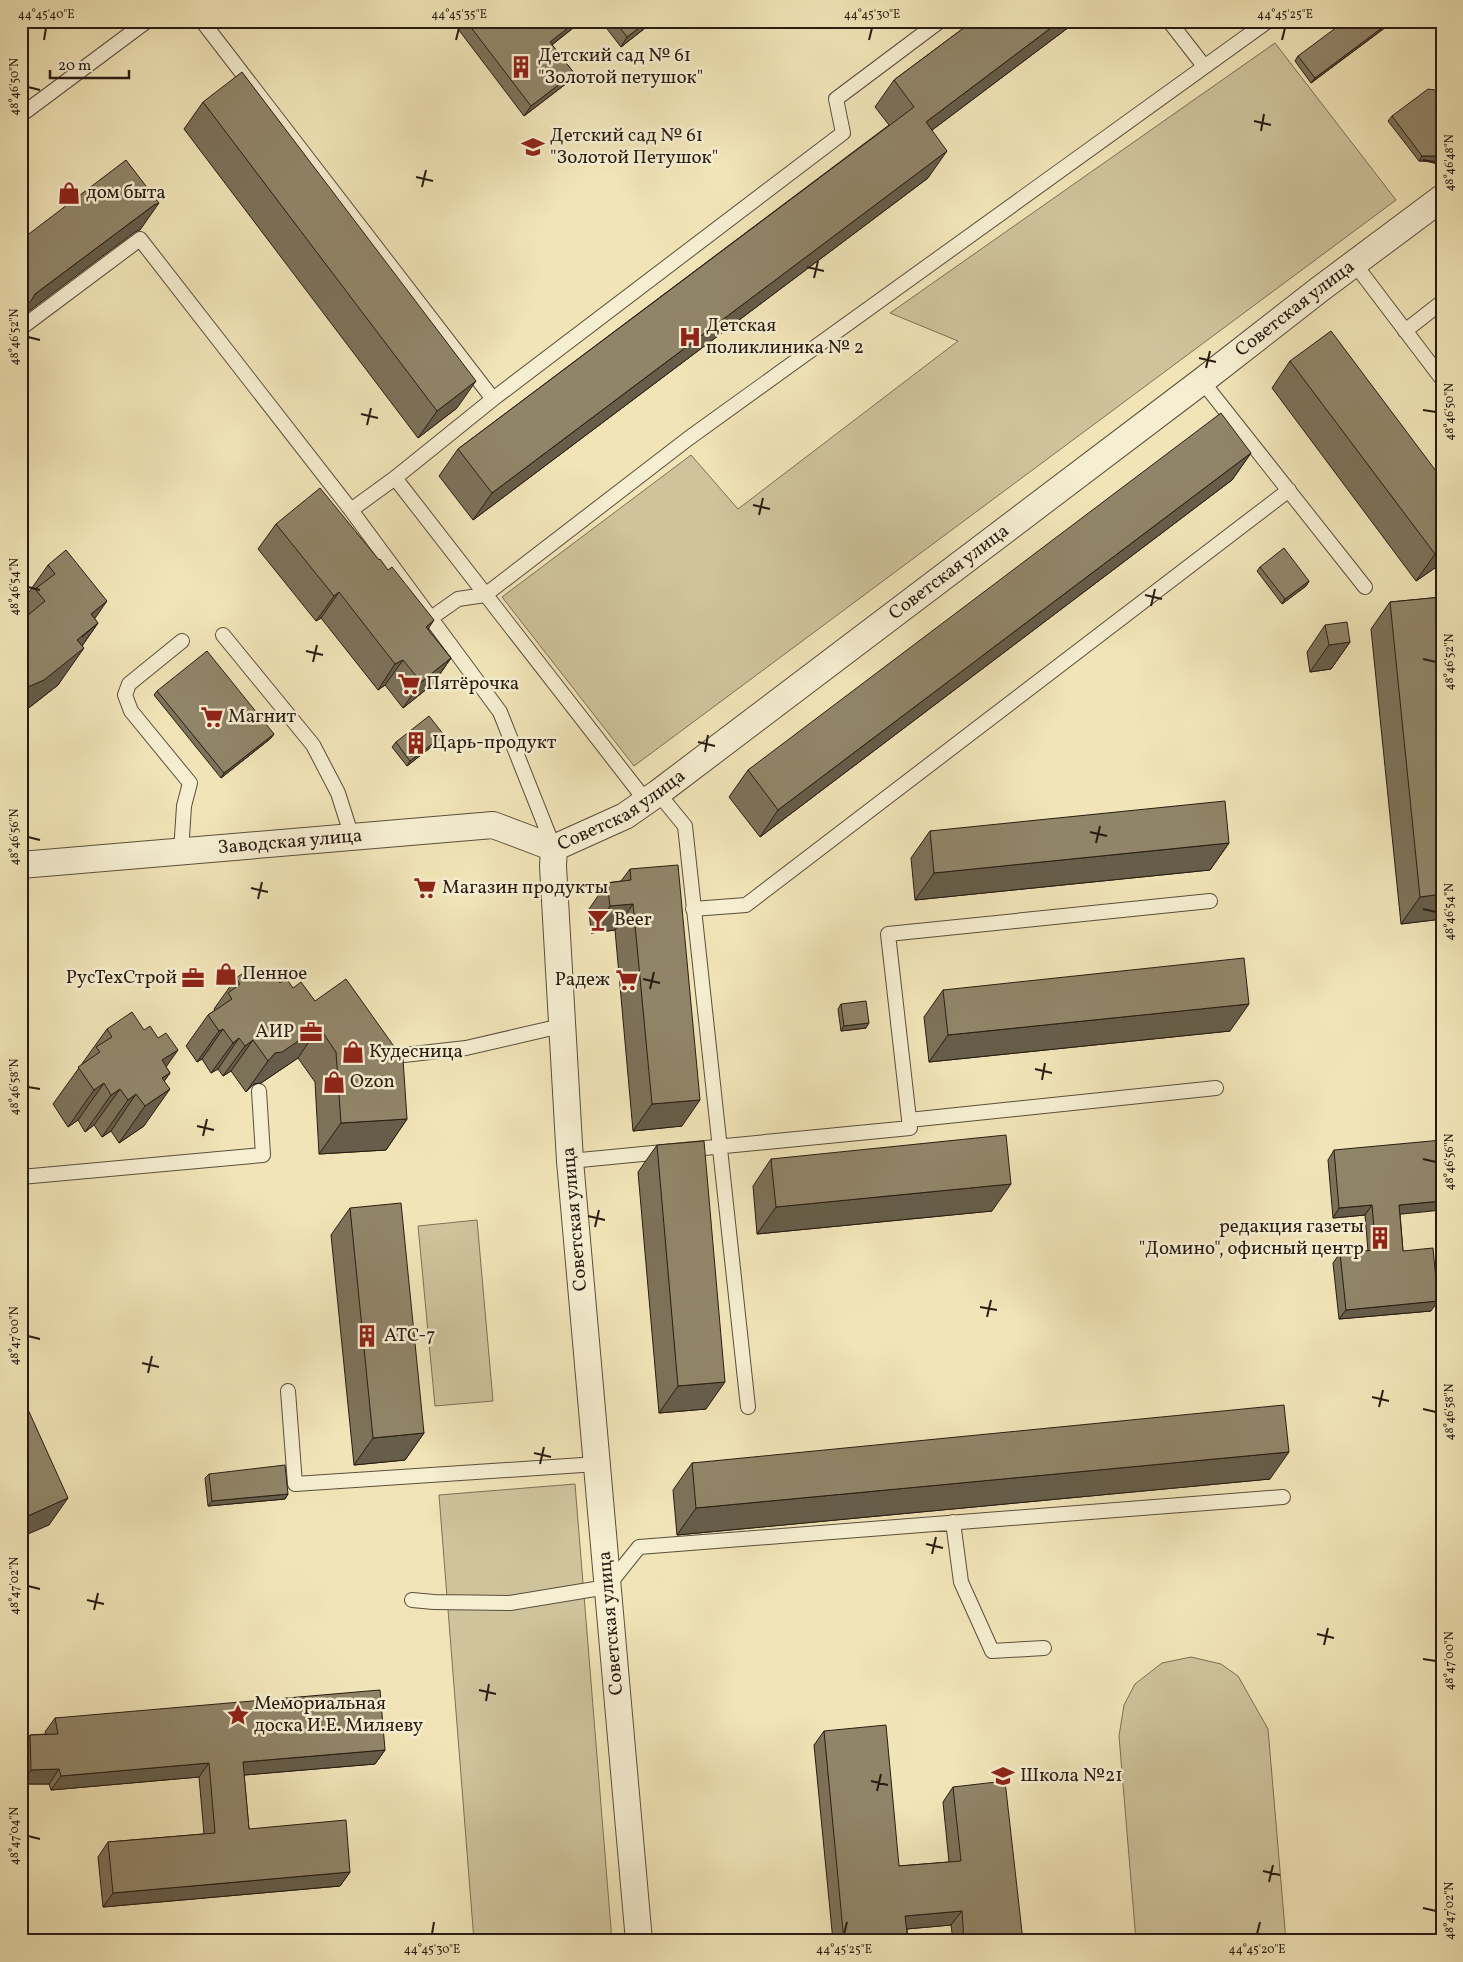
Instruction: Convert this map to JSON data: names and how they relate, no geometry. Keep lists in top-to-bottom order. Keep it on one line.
{"streets":{"street":["Советская улица","Заводская улица"]},"crossings":[["Советская улица","Заводская улица"]],"places":{"building":["Детский сад № 61 \"Золотой петушок\"","Царь-продукт","редакция газеты \"Домино\", офисный центр","АТС-7"],"school or university":["Детский сад № 61 \"Золотой Петушок\"","Школа №21"],"shop":["дом быта","Пенное","Кудесница","Ozon"],"hospital":["Детская поликлиника № 2"],"supermarket":["Пятёрочка","Магнит","Магазин продукты","Радеж"],"bar":["Beer"],"office":["РусТехСтрой","АИР"],"place":["Мемориальная доска И.Е. Миляеву"]},"scale_bar":"20 m","coordinates":["44°45'40\"E","44°45'35\"E","44°45'30\"E","44°45'25\"E","48°46'50\"N","48°46'48\"N","48°46'52\"N","48°46'54\"N","48°46'56\"N","48°46'58\"N","48°47'00\"N","48°47'02\"N","48°47'04\"N","44°45'20\"E"]}
